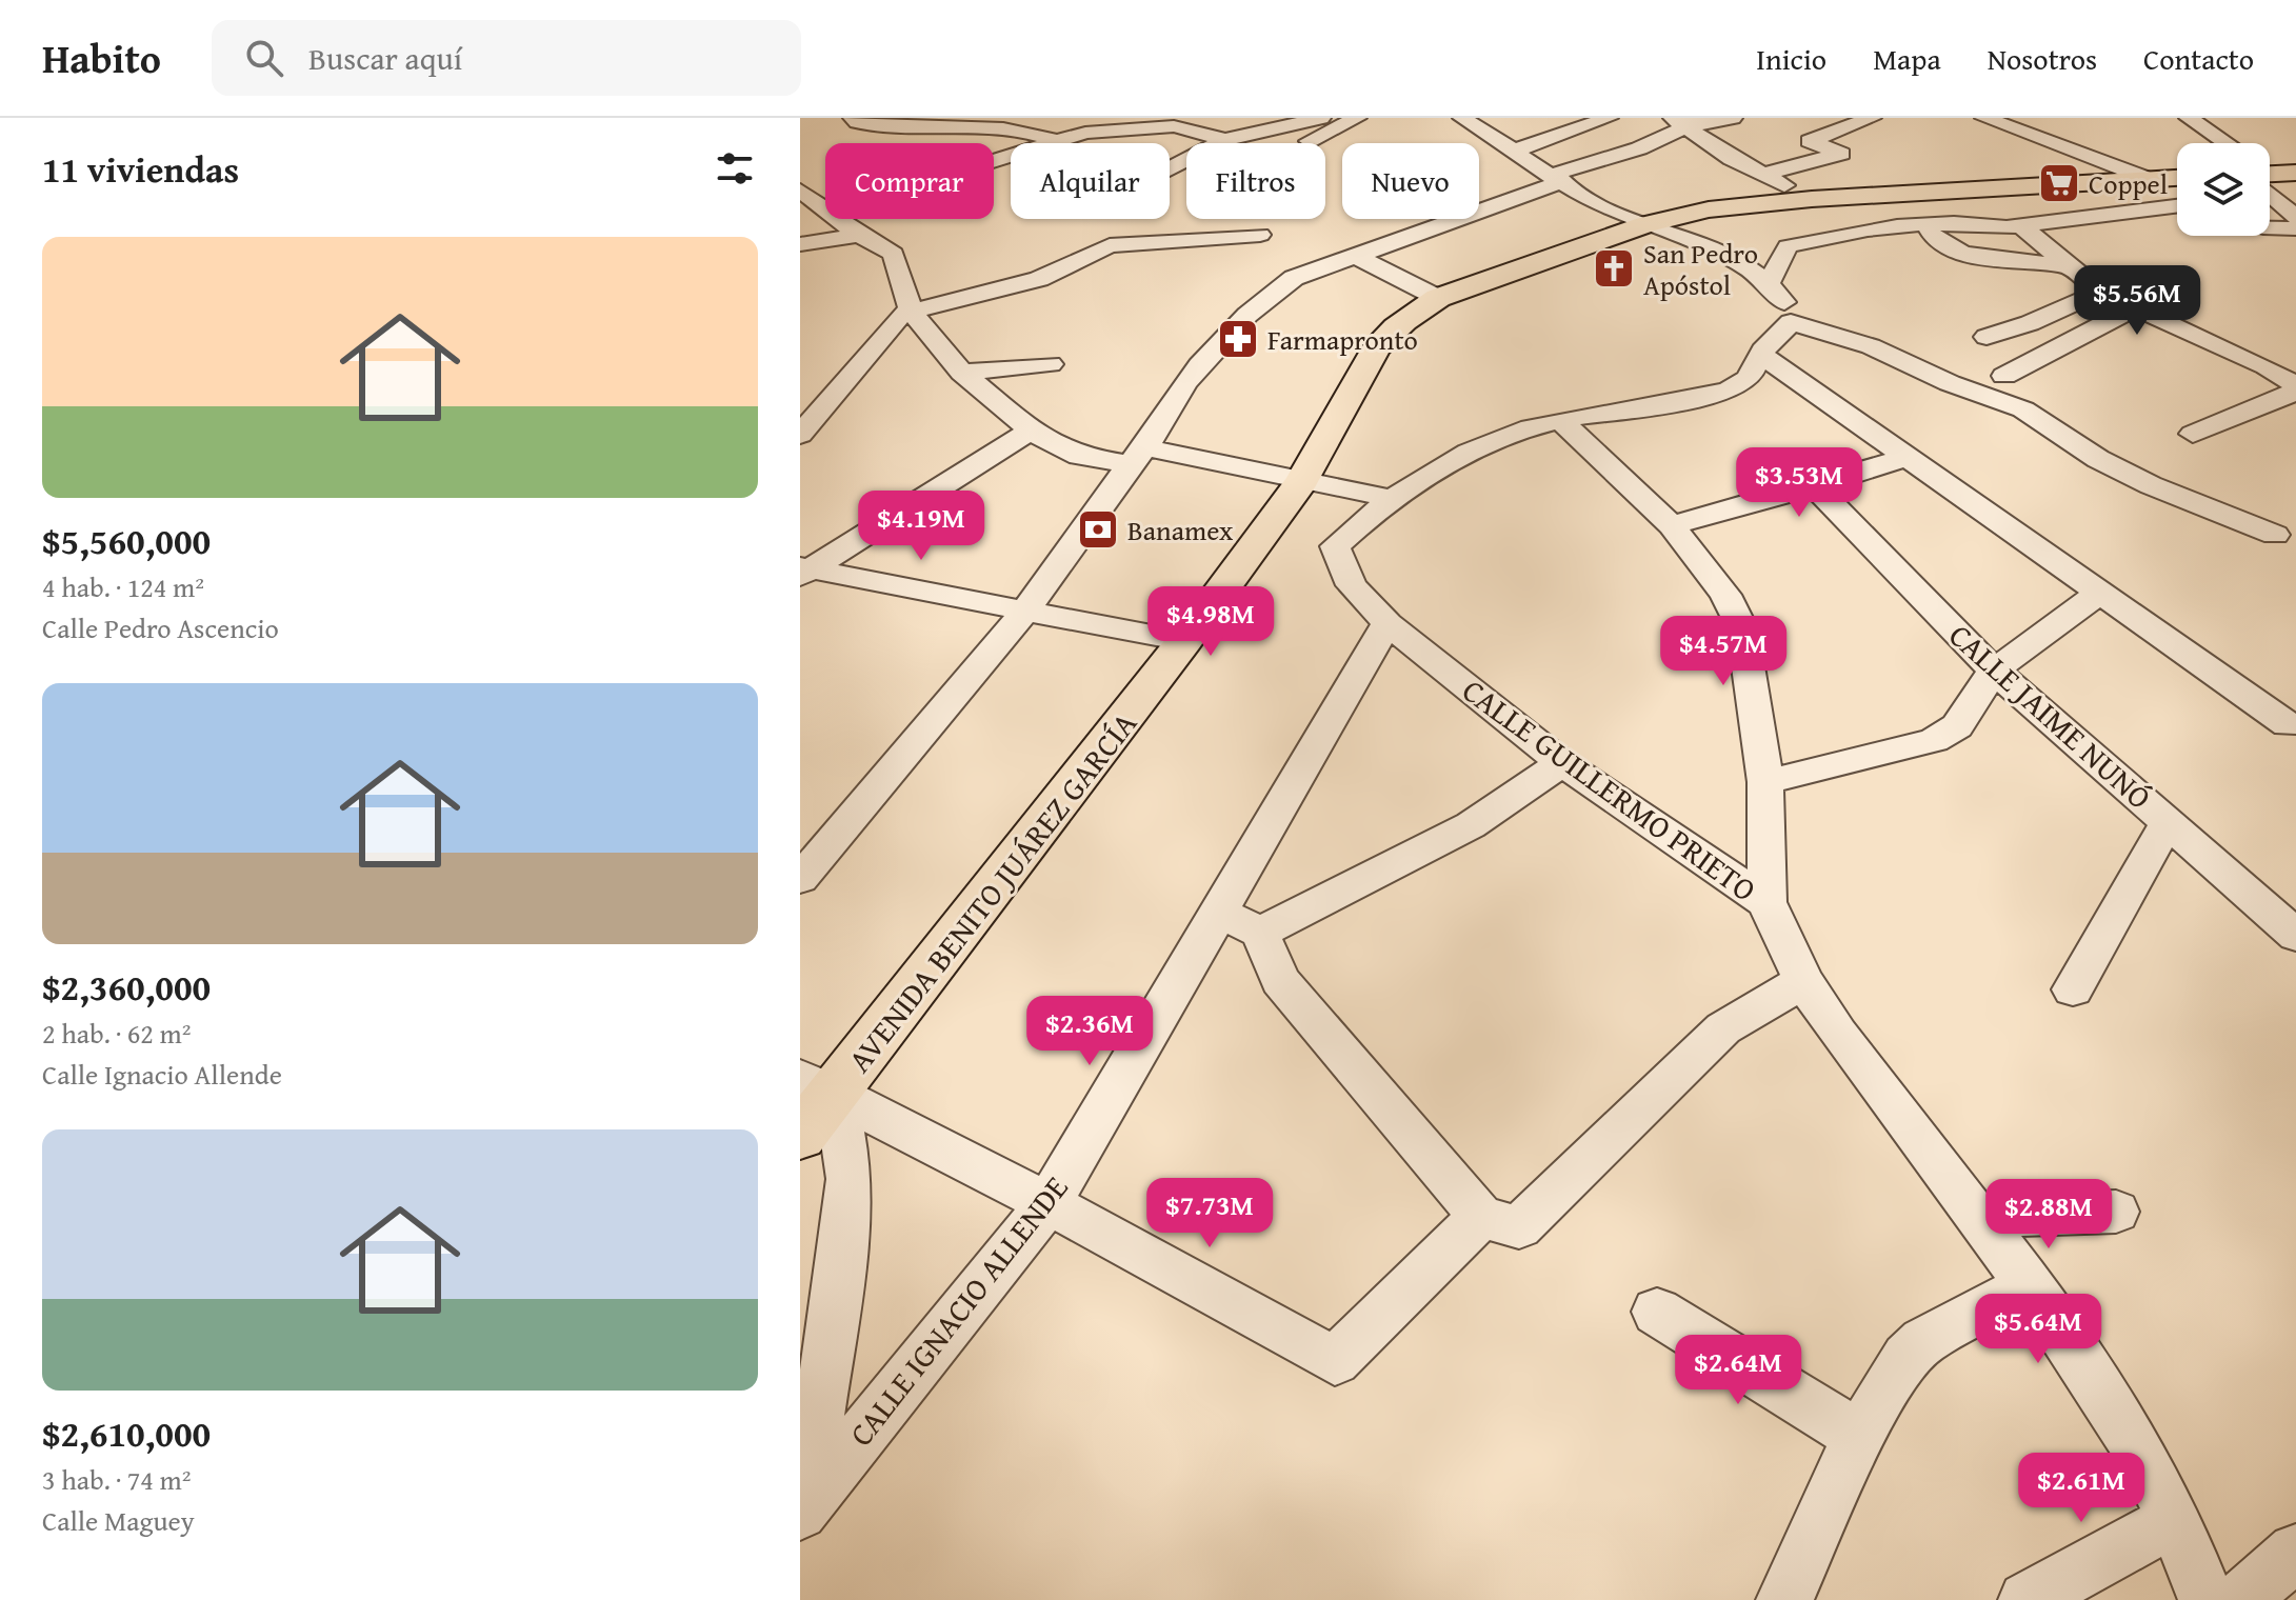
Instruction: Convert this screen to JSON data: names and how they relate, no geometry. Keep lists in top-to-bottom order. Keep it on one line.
{"streets":{"main road":["AVENIDA BENITO JUÁREZ GARCÍA"],"street":["CALLE JAIME NUNÓ","CALLE GUILLERMO PRIETO","CALLE IGNACIO ALLENDE"]},"crossings":[["CALLE GUILLERMO PRIETO","CALLE IGNACIO ALLENDE"]],"places":{"supermarket":["Coppel"],"church":["San Pedro Apóstol"],"pharmacy":["Farmapronto"],"bank":["Banamex"]},"page":{"header":"Habito","search":"Buscar aquí","nav":["Inicio","Mapa","Nosotros","Contacto"],"heading":"11 viviendas","chip":["Comprar","Alquilar","Filtros","Nuevo"],"list":[{"name":"$5,560,000","note":"4 hab. · 124 m² · Calle Pedro Ascencio"},{"name":"$2,360,000","note":"2 hab. · 62 m² · Calle Ignacio Allende"},{"name":"$2,610,000","note":"3 hab. · 74 m² · Calle Maguey"}],"price":["$5.56M","$3.53M","$4.19M","$4.98M","$4.57M","$2.36M","$7.73M","$2.88M","$5.64M","$2.64M","$2.61M"]}}
